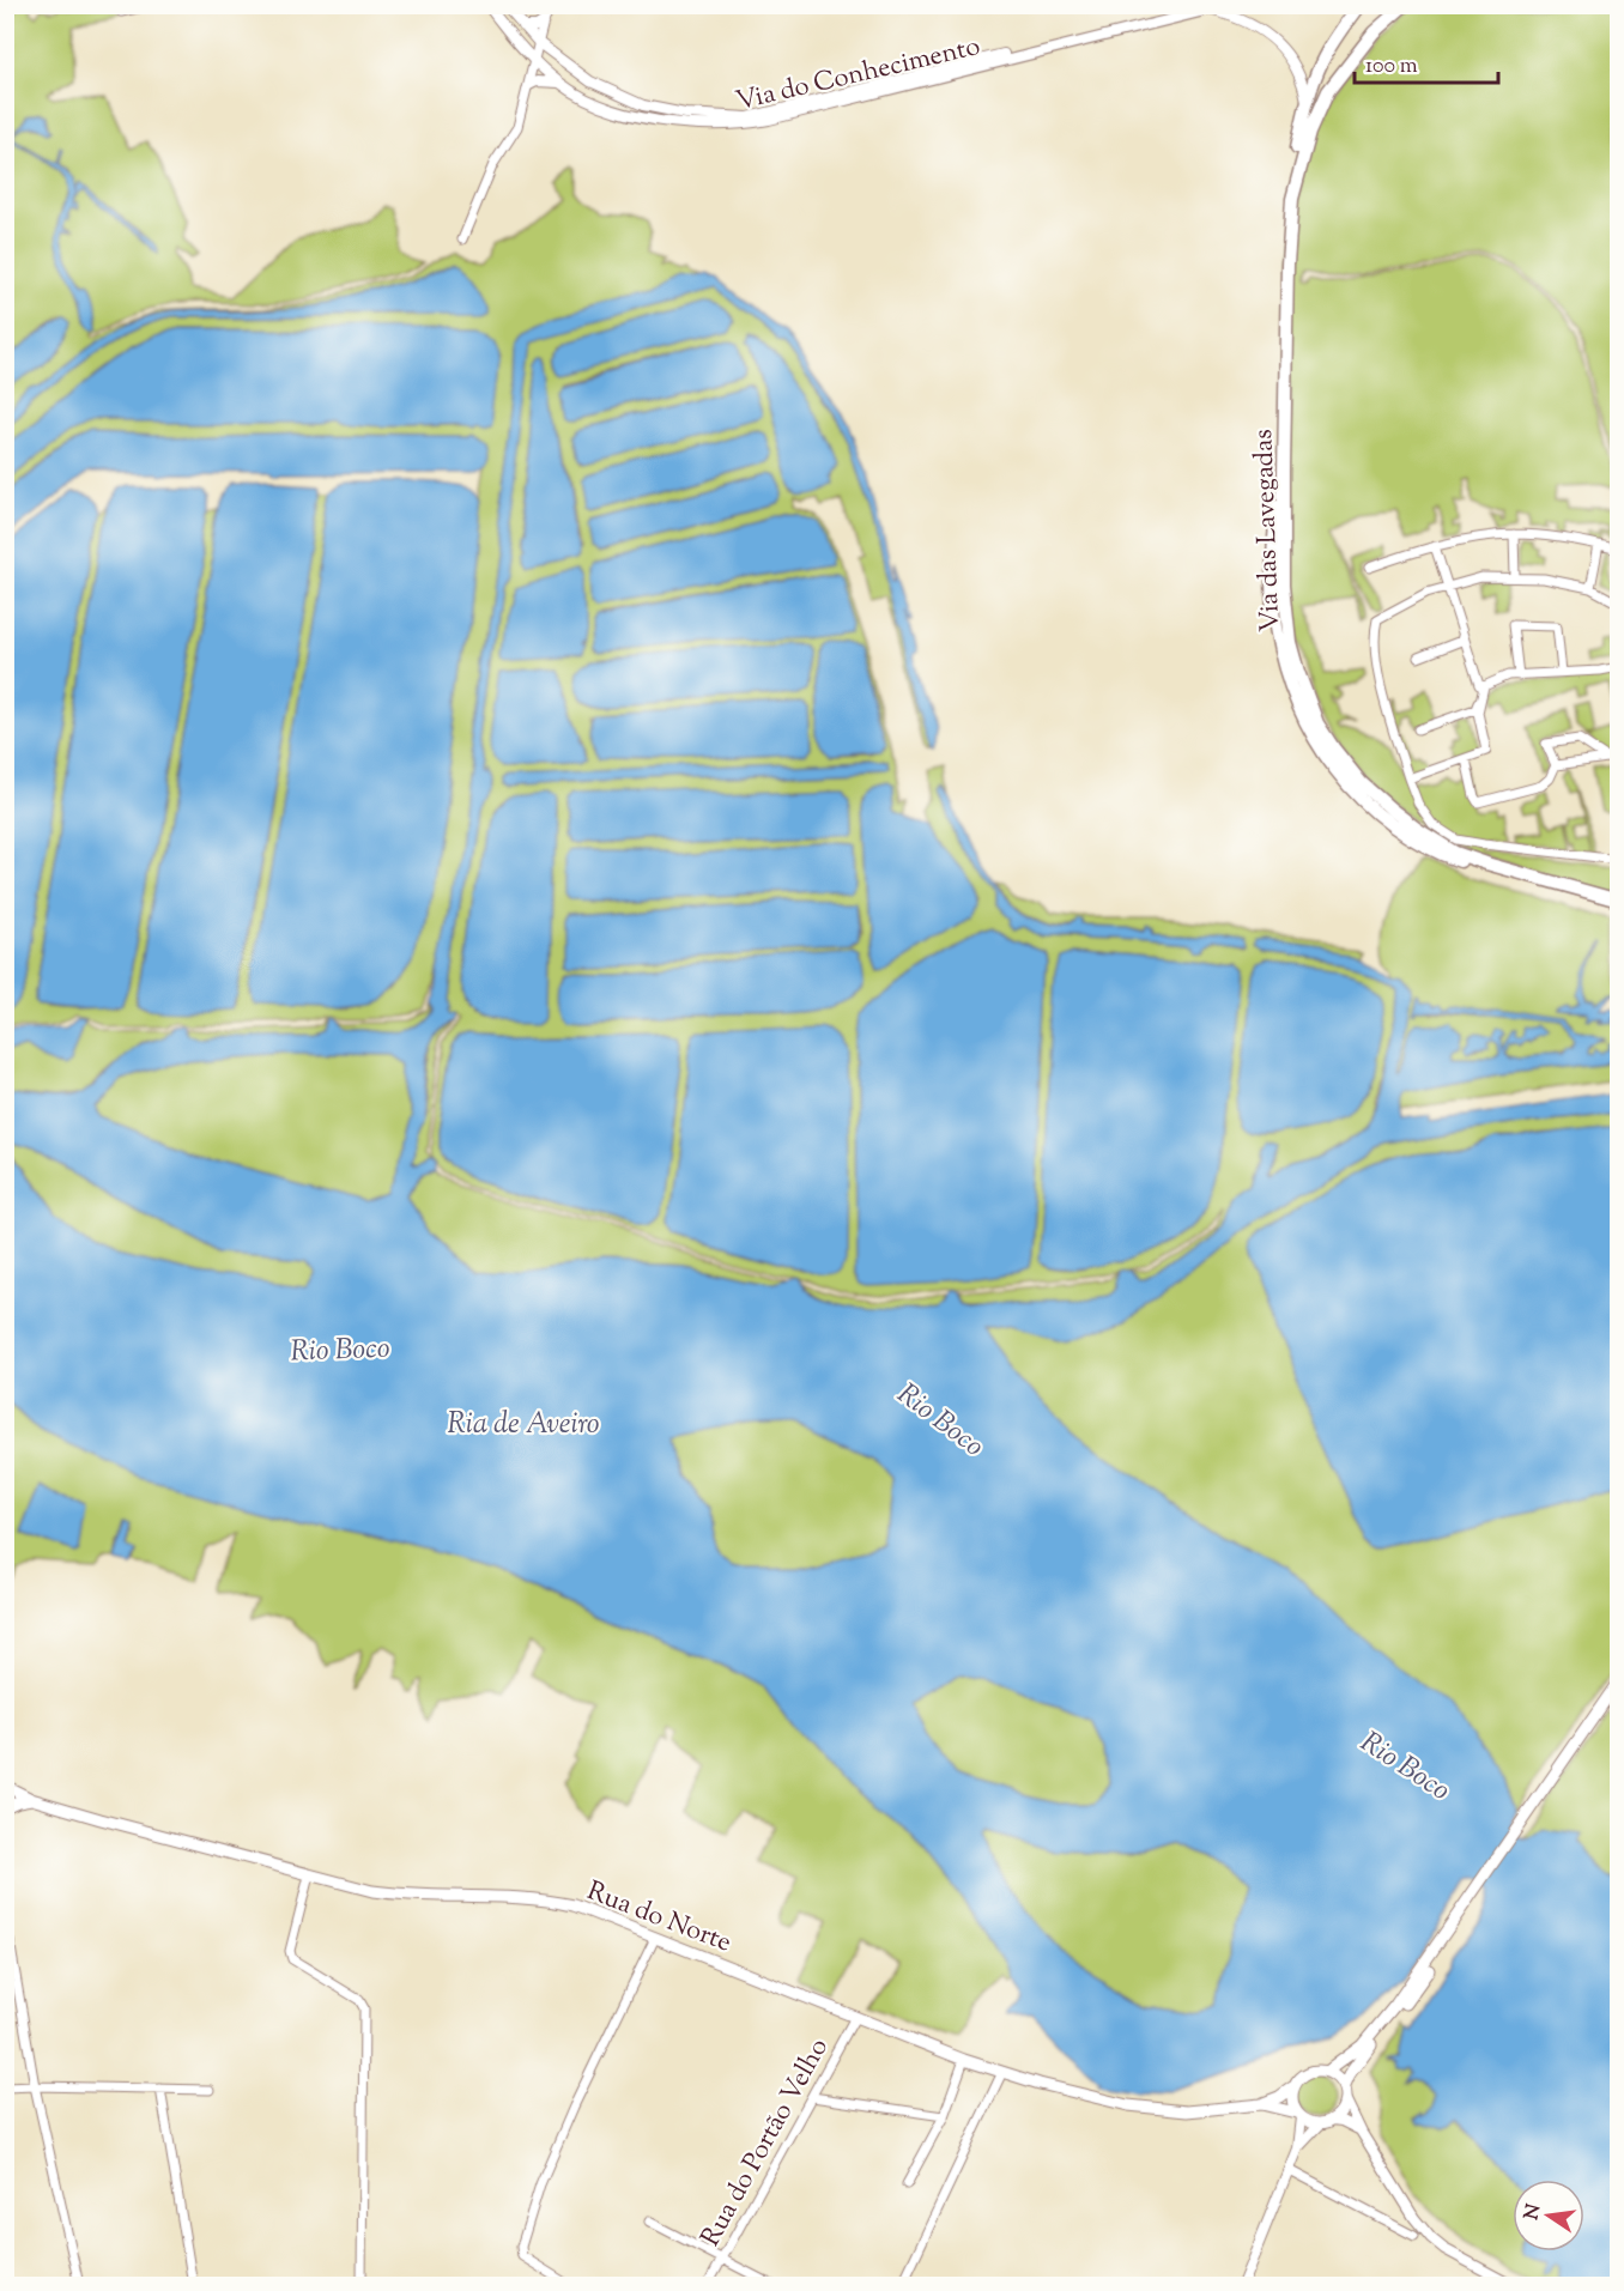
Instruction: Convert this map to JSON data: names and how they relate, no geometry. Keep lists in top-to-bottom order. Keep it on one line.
{"streets":{"main road":["Via das Lavegadas","Rua do Norte"],"street":["Via do Conhecimento","Rua do Portão Velho"]},"crossings":[["Rua do Norte","Rua do Portão Velho"]],"water":["Rio Boco","Ria de Aveiro"],"scale_bar":"100 m","north":"left"}
